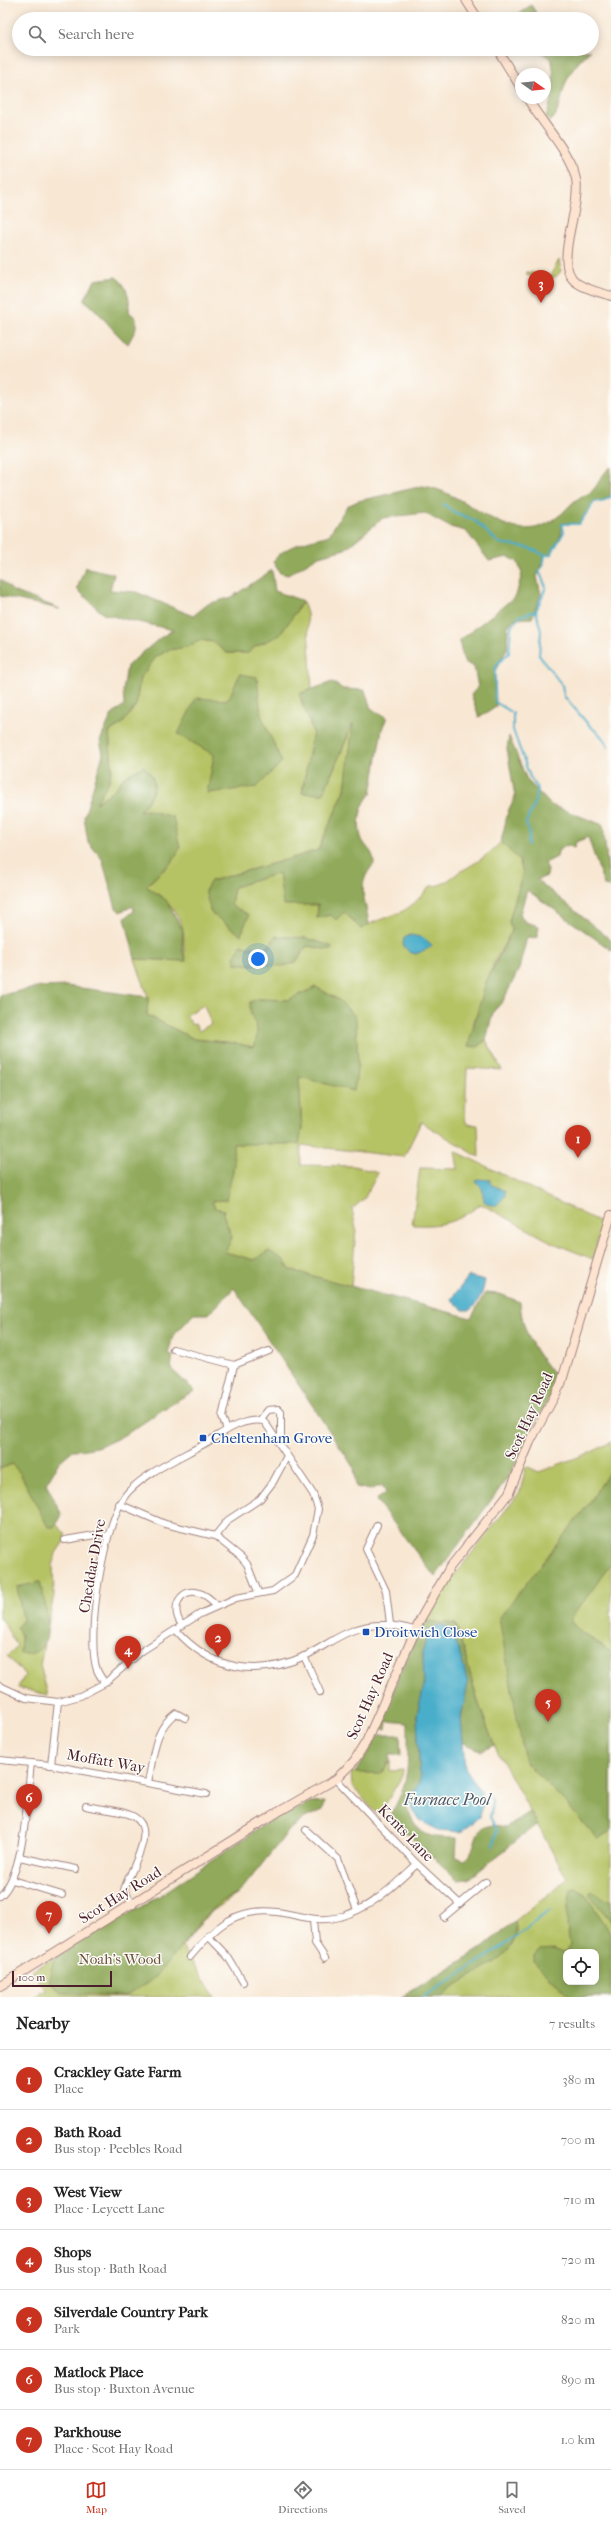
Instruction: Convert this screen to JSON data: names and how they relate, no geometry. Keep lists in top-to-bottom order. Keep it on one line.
{"streets":{"street":["Scot Hay Road","Cheddar Drive","Moffatt Way","Kents Lane"]},"crossings":[["Scot Hay Road","Kents Lane"]],"water":["Furnace Pool"],"parks":["Noah's Wood"],"places":{"transit":["Cheltenham Grove","Droitwich Close"]},"scale_bar":"100 m","north":"right","page":{"search":"Search here","pins":["3","1","2","4","5","6","7"],"scale":"100 m","heading":["Nearby","7 results"],"list":[{"mark":"1","name":"Crackley Gate Farm","note":"Place","value":"380 m"},{"mark":"2","name":"Bath Road","note":"Bus stop · Peebles Road","value":"700 m"},{"mark":"3","name":"West View","note":"Place · Leycett Lane","value":"710 m"},{"mark":"4","name":"Shops","note":"Bus stop · Bath Road","value":"720 m"},{"mark":"5","name":"Silverdale Country Park","note":"Park","value":"820 m"},{"mark":"6","name":"Matlock Place","note":"Bus stop · Buxton Avenue","value":"890 m"},{"mark":"7","name":"Parkhouse","note":"Place · Scot Hay Road","value":"1.0 km"}],"nav":["Map","Directions","Saved"]}}
